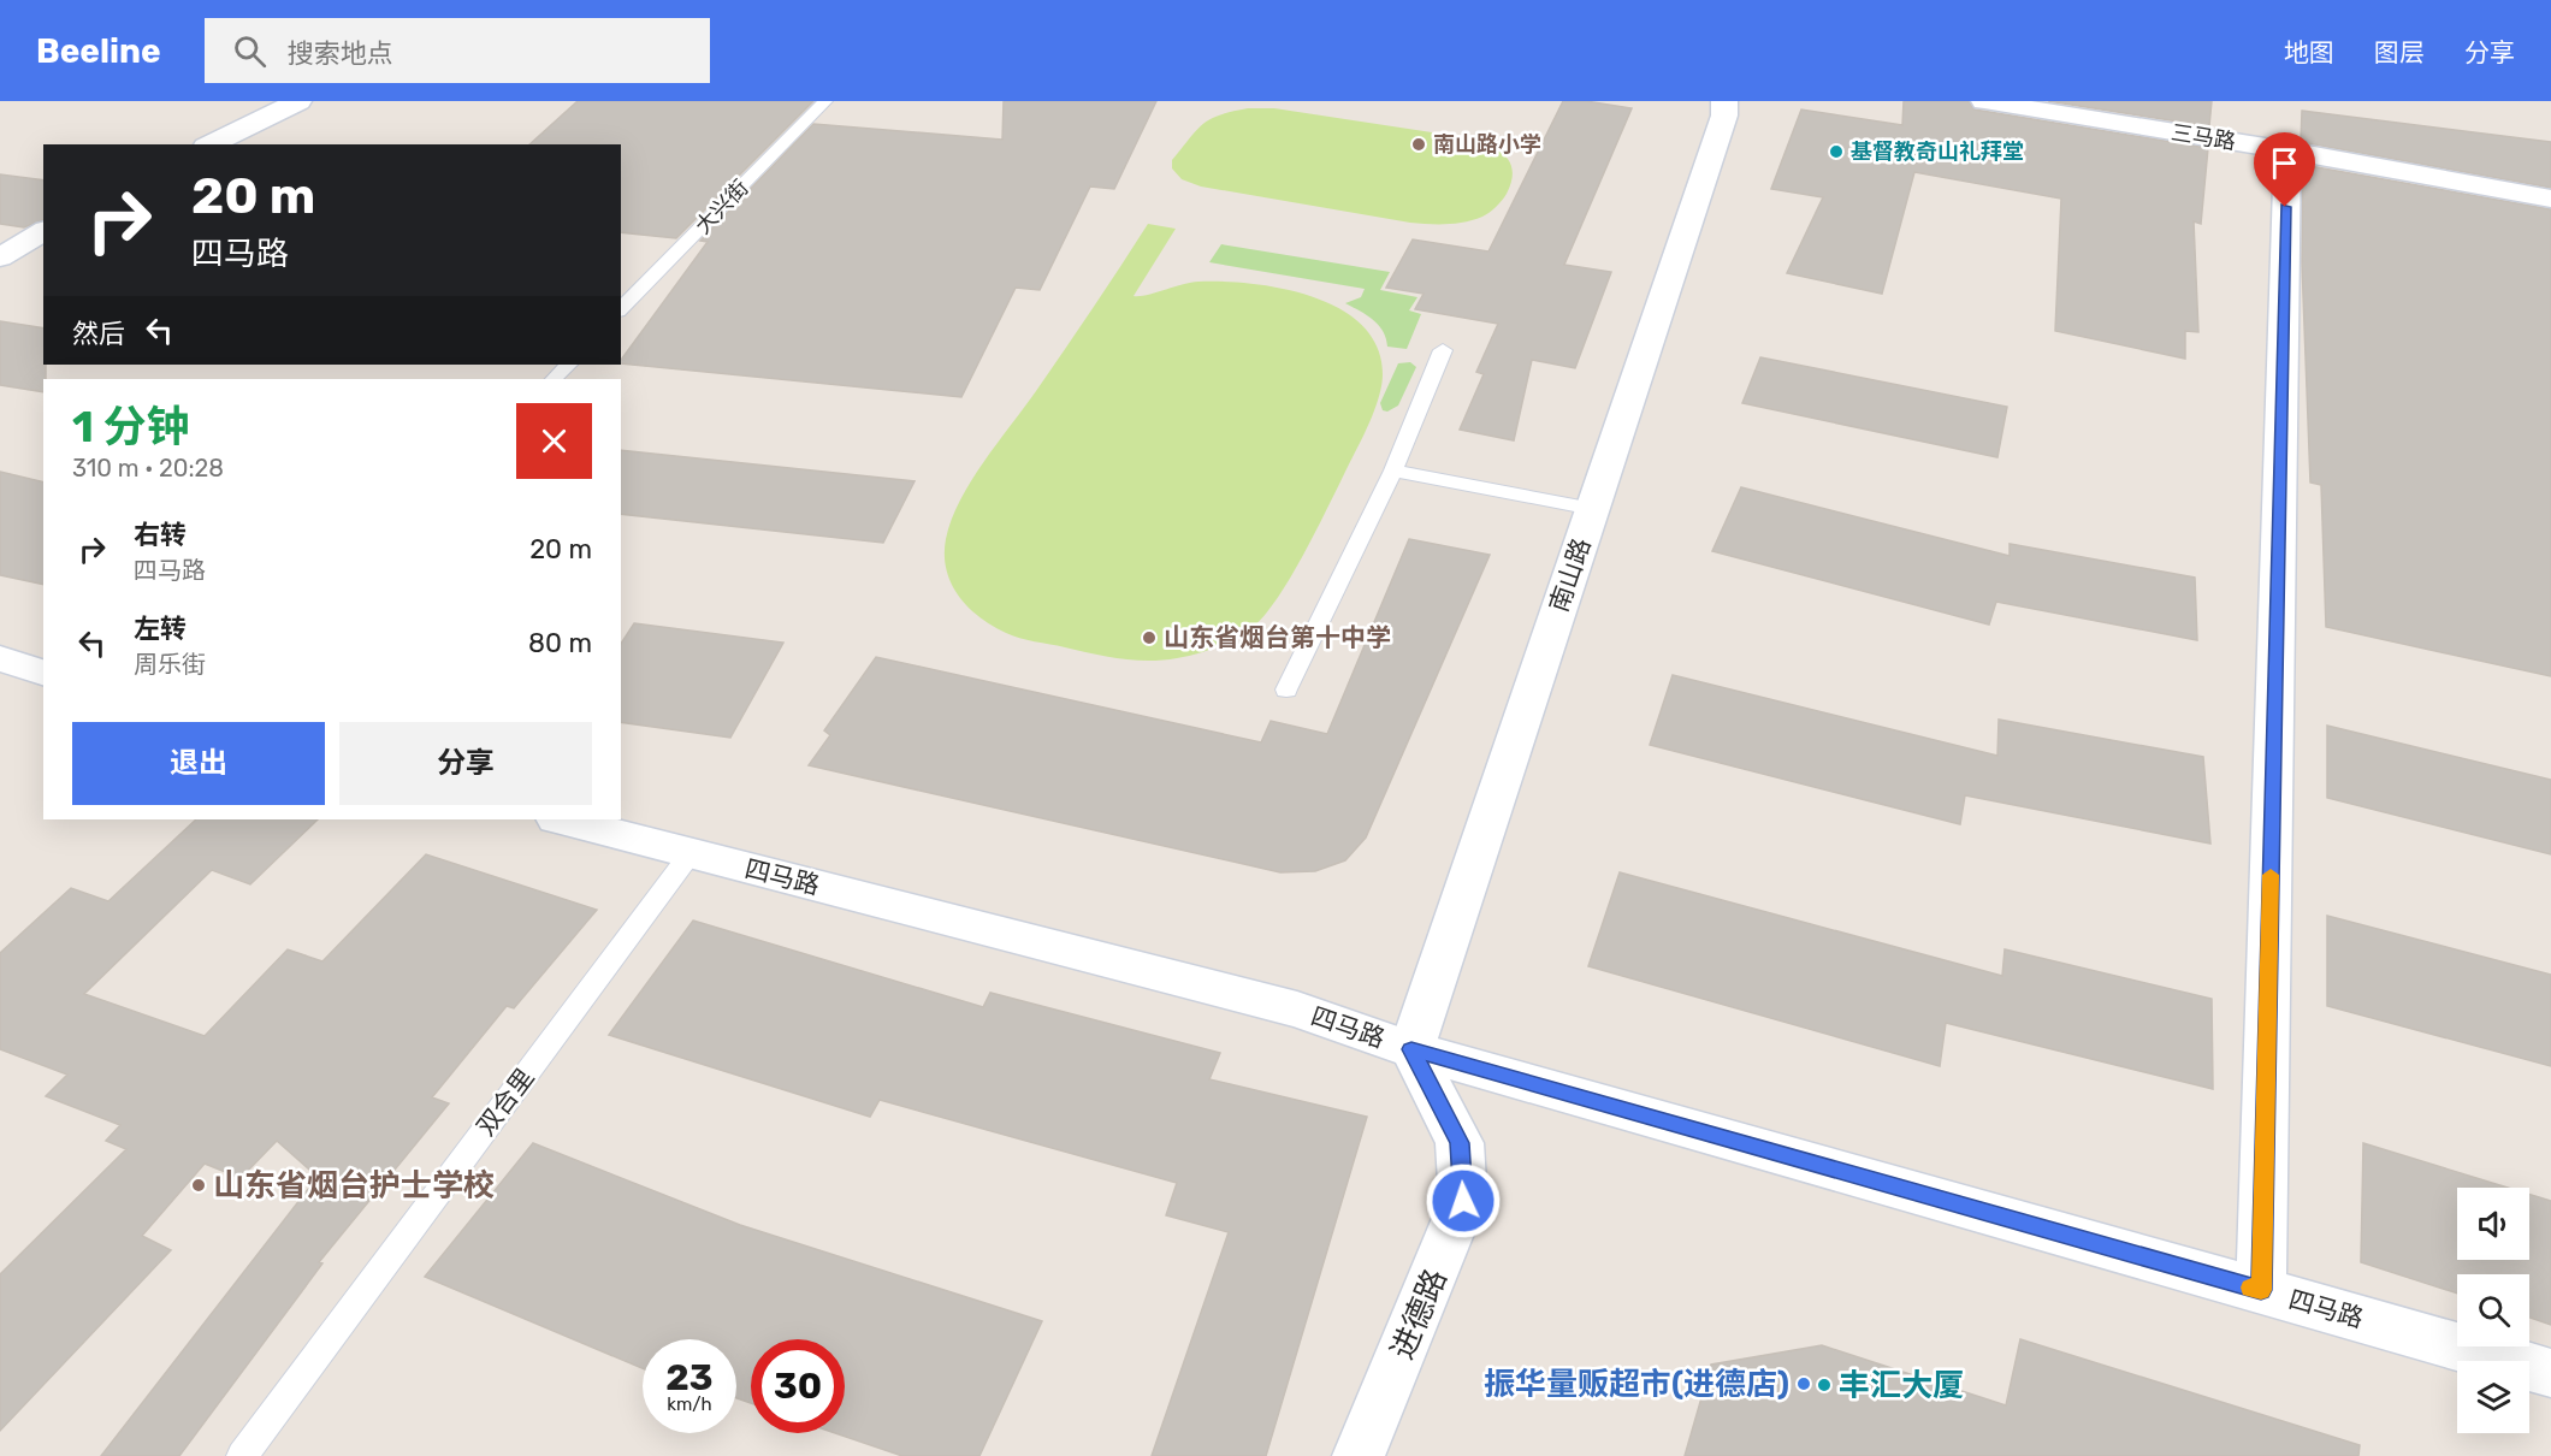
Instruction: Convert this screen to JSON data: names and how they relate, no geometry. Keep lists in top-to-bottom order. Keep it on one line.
{"streets":{"street":["三马路","南山路","四马路","进德路"],"lane":["大兴街","双合里"]},"crossings":[["南山路","四马路"],["南山路","进德路"],["四马路","双合里"],["四马路","进德路"]],"places":["南山路小学","基督教奇山礼拜堂","山东省烟台第十中学","山东省烟台护士学校","振华量贩超市(进德店)","丰汇大厦"],"page":{"header":"Beeline","search":"搜索地点","nav":["地图","图层","分享"],"turn":["20 m","四马路"],"then":"然后","heading":["1 分钟","310 m · 20:28"],"list":[{"name":"右转","note":"四马路","value":"20 m"},{"name":"左转","note":"周乐街","value":"80 m"}],"buttons":["退出","分享"],"speed":"23 km/h","limit":"30"}}
